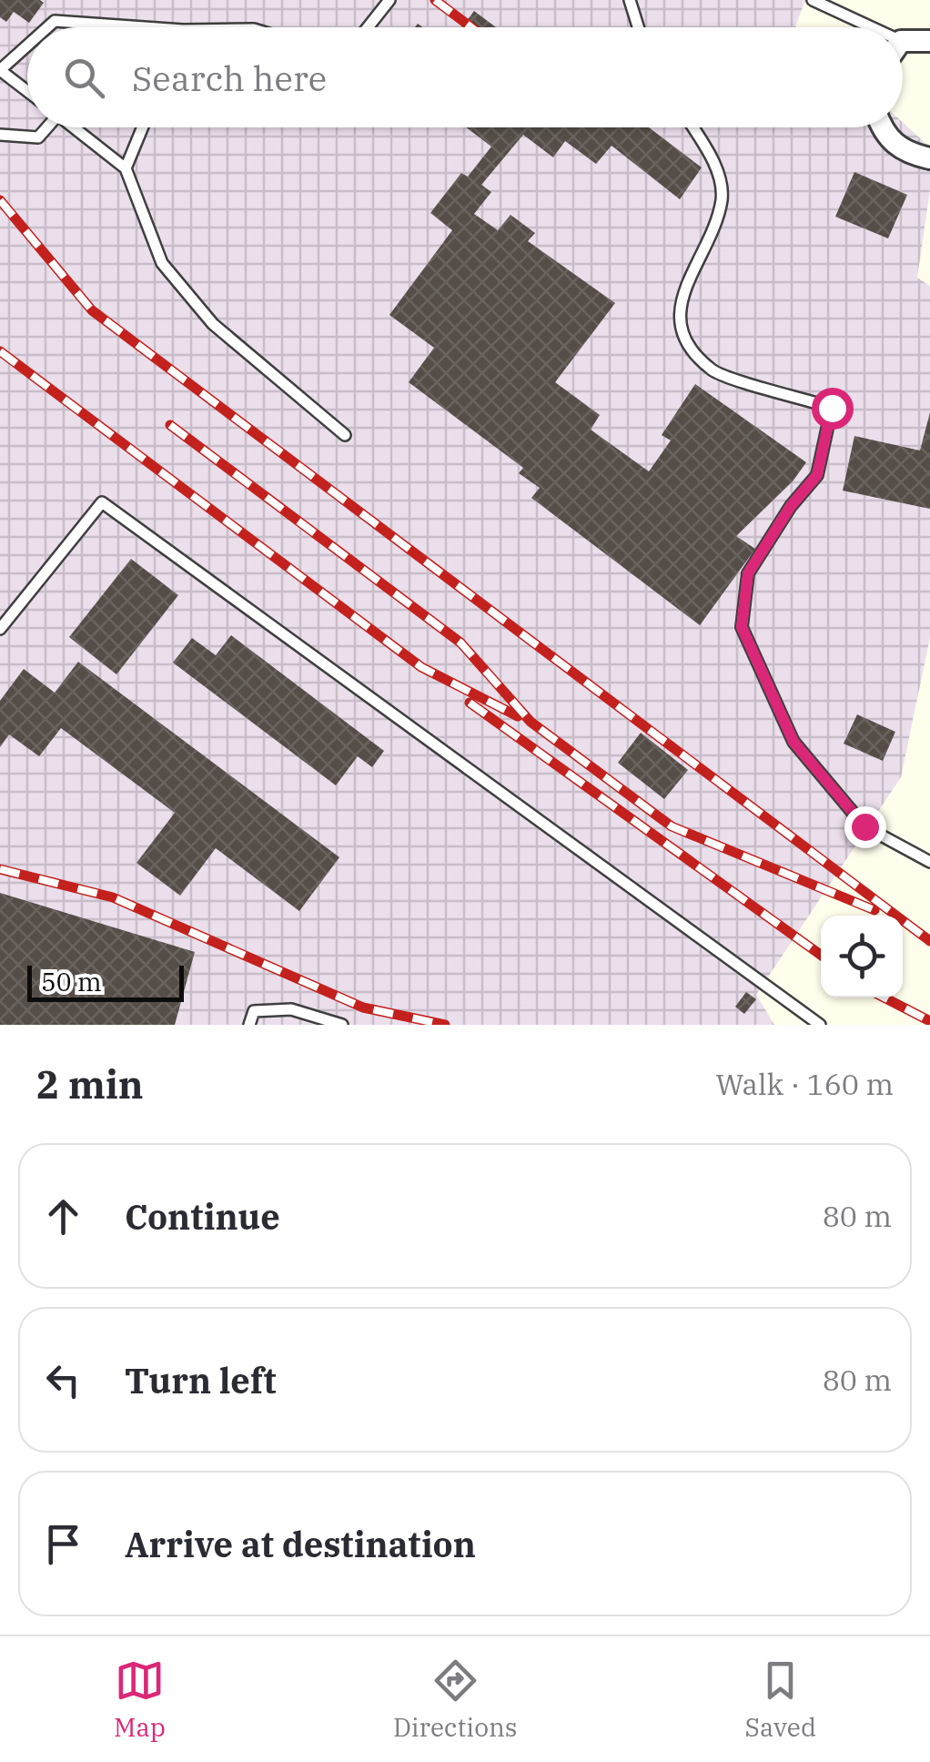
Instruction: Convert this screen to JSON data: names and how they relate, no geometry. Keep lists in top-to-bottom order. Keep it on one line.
{"scale_bar":"50 m","page":{"search":"Search here","scale":"50 m","heading":["2 min","Walk · 160 m"],"list":[["Continue","80 m"],["Turn left","80 m"],"Arrive at destination"],"nav":["Map","Directions","Saved"]}}
